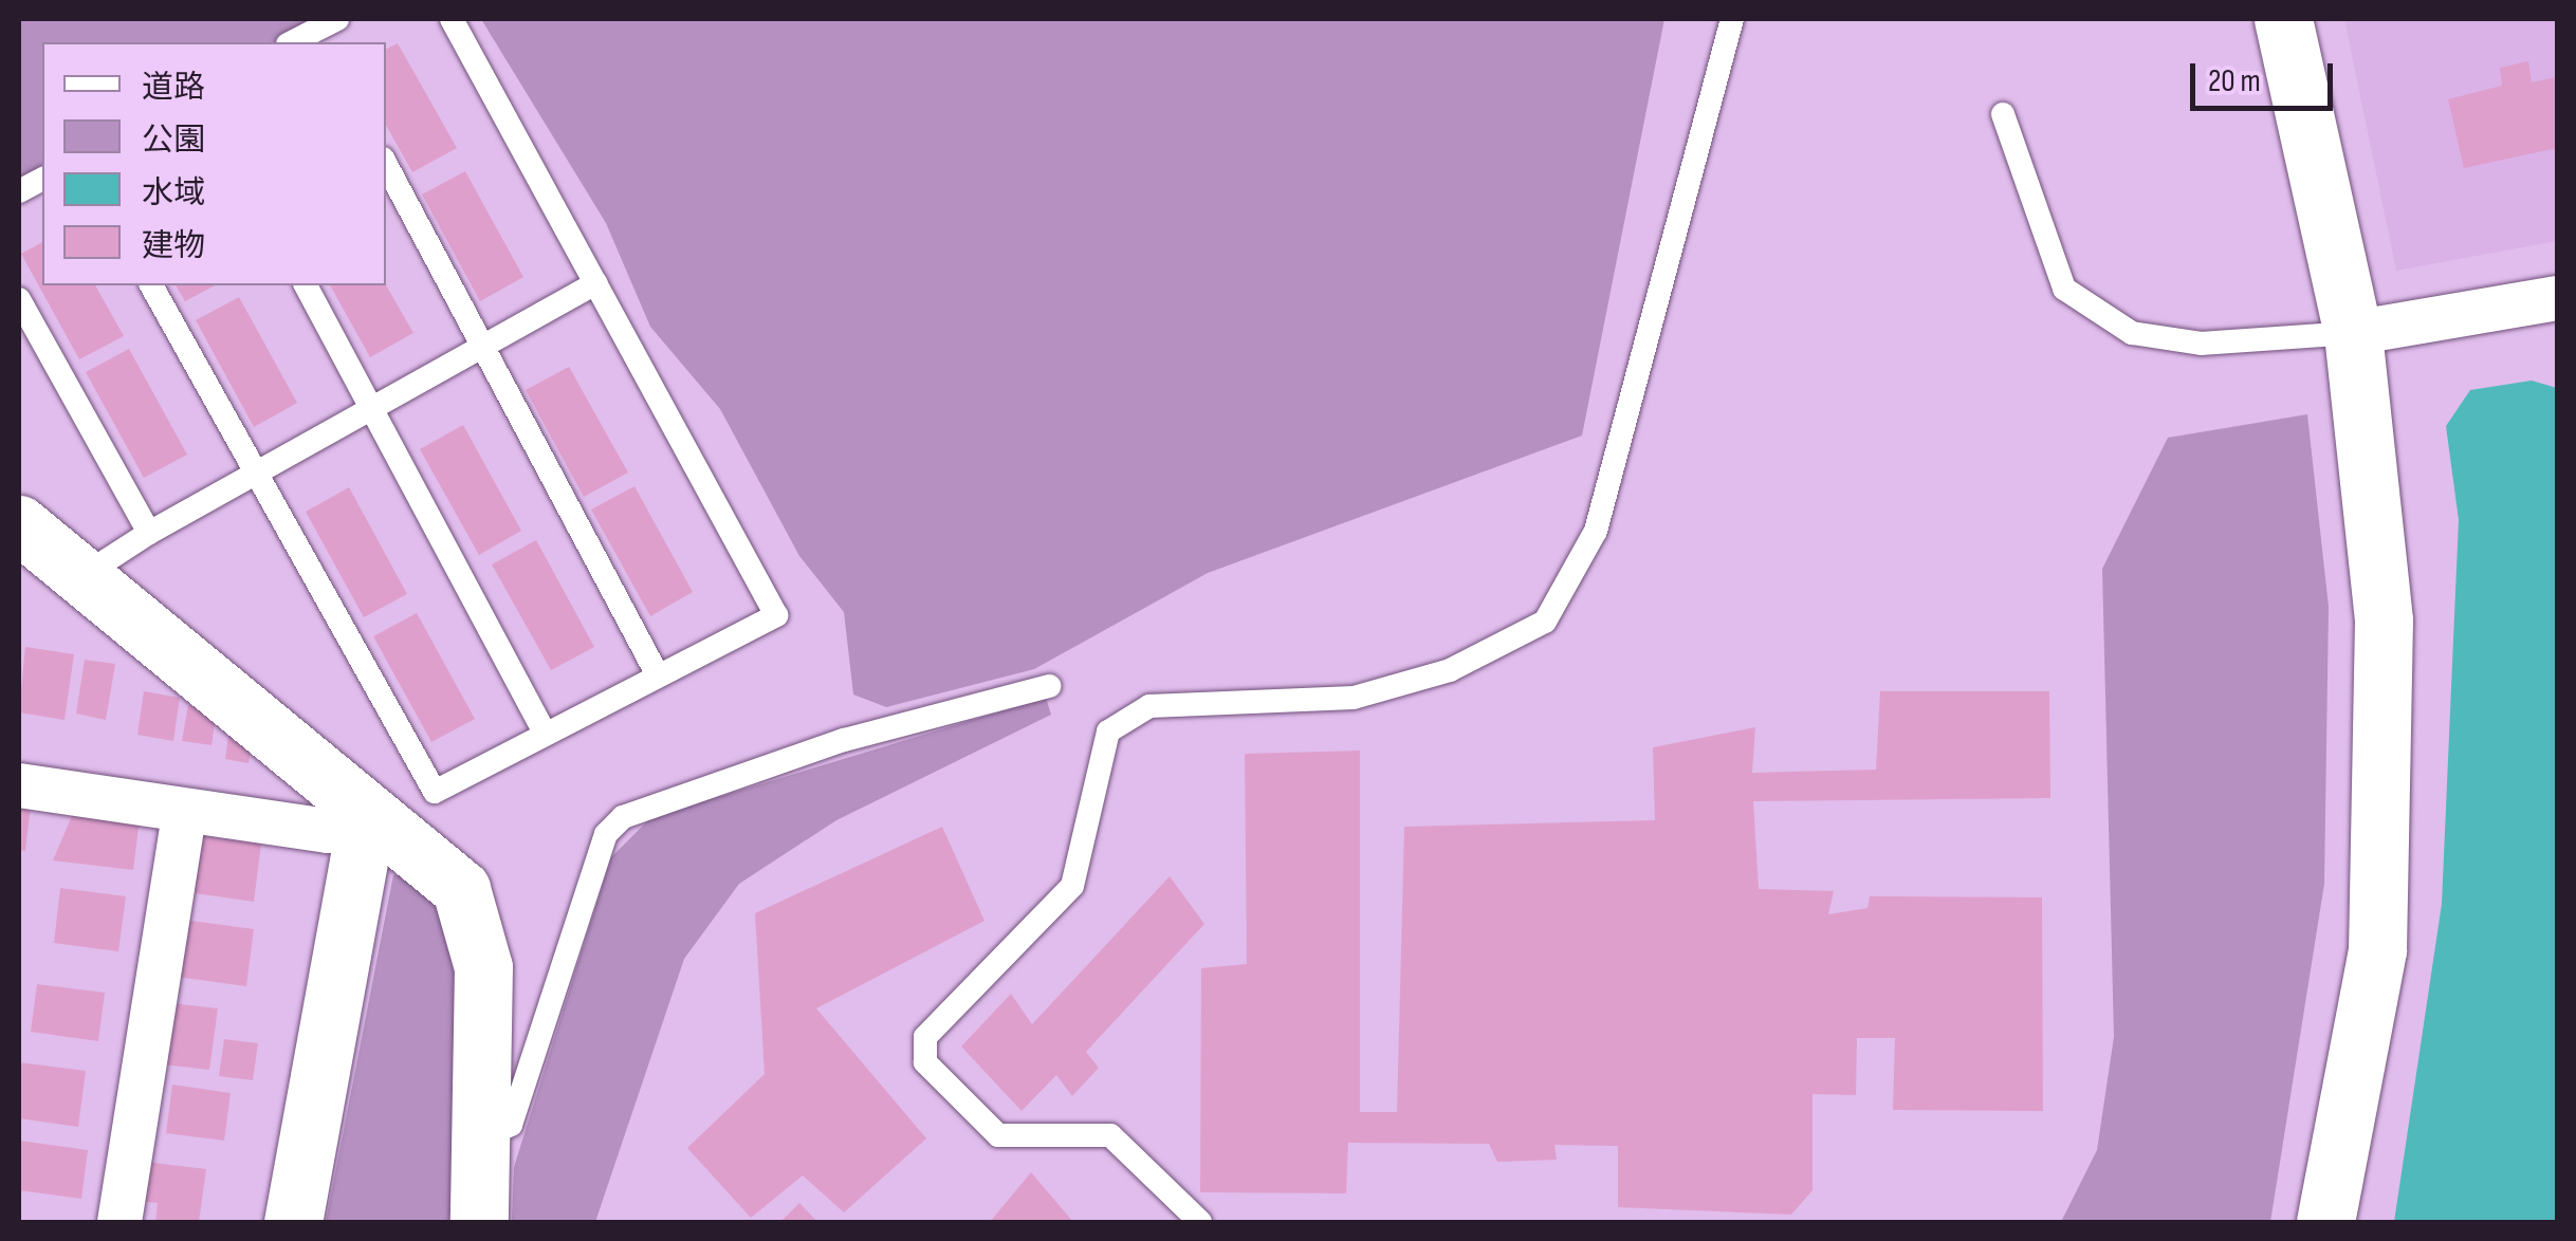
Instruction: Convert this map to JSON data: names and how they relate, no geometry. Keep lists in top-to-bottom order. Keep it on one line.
{"legend":["道路","公園","水域","建物"],"scale_bar":"20 m"}
